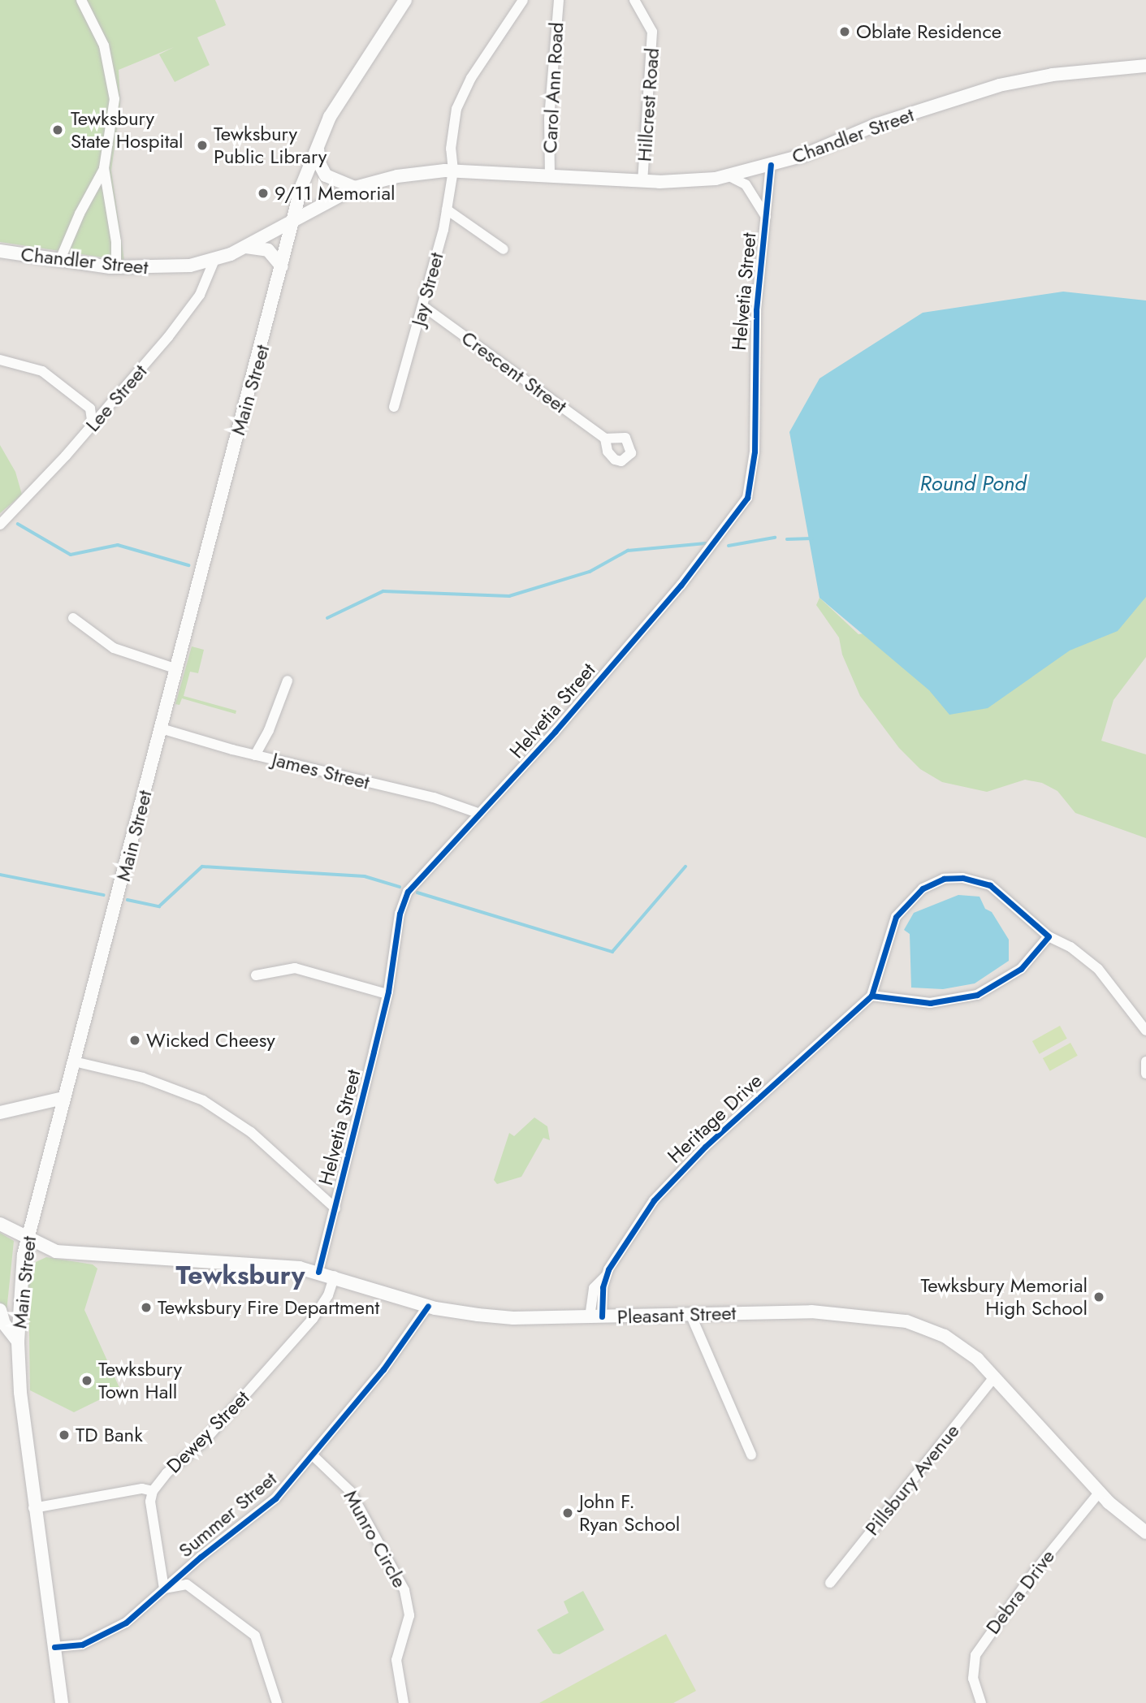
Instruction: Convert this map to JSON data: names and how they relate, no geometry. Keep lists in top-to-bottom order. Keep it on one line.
{"streets":{"main road":["Chandler Street","Main Street","Pleasant Street"],"street":["Carol Ann Road","Hillcrest Road","Jay Street","Helvetia Street","Crescent Street","Lee Street","James Street","Heritage Drive","Dewey Street","Pillsbury Avenue","Summer Street","Munro Circle","Debra Drive"]},"crossings":[["Carol Ann Road","Chandler Street"],["Hillcrest Road","Chandler Street"],["Chandler Street","Jay Street"],["Chandler Street","Helvetia Street"],["Chandler Street","Main Street"],["Chandler Street","Lee Street"],["Jay Street","Crescent Street"],["Helvetia Street","James Street"],["Helvetia Street","Pleasant Street"],["Main Street","James Street"],["Main Street","Pleasant Street"],["Main Street","Dewey Street"],["Main Street","Summer Street"],["Heritage Drive","Pleasant Street"],["Pleasant Street","Dewey Street"],["Pleasant Street","Pillsbury Avenue"],["Pleasant Street","Summer Street"],["Pleasant Street","Debra Drive"],["Summer Street","Munro Circle"]],"districts":["Tewksbury"],"water":["Round Pond"],"places":["Oblate Residence","Tewksbury State Hospital","Tewksbury Public Library","9/11 Memorial","Wicked Cheesy","Tewksbury Memorial High School","Tewksbury Fire Department","Tewksbury Town Hall","TD Bank","John F. Ryan School"]}
